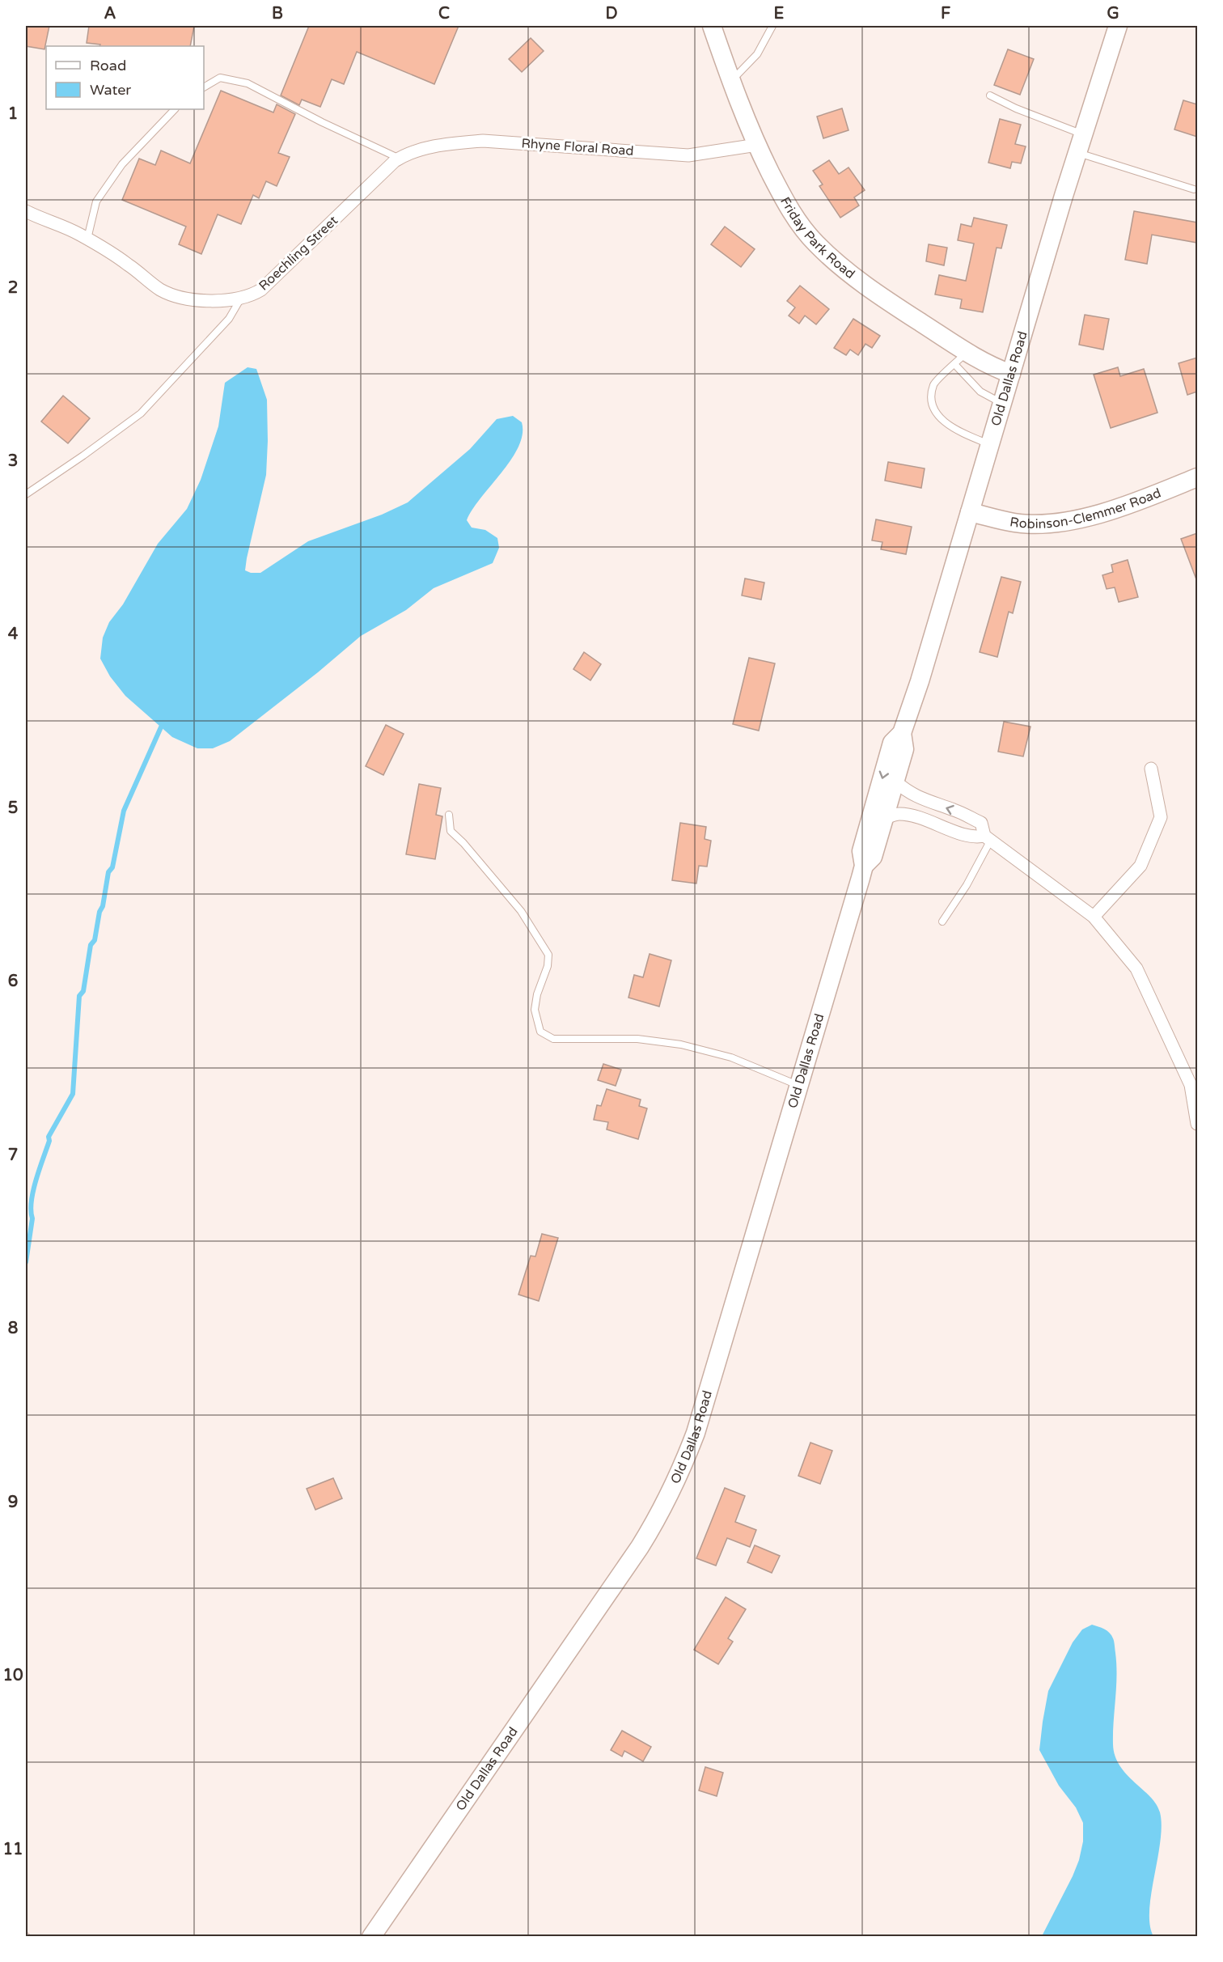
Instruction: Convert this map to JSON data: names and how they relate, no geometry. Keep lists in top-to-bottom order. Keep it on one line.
{"streets":{"main road":["Friday Park Road","Old Dallas Road","Robinson-Clemmer Road"],"street":["Rhyne Floral Road","Roechling Street"]},"crossings":[["Rhyne Floral Road","Friday Park Road"],["Rhyne Floral Road","Roechling Street"],["Friday Park Road","Old Dallas Road"],["Old Dallas Road","Robinson-Clemmer Road"]],"legend":["Road","Water"],"grid":{"columns":["A","B","C","D","E","F","G"],"rows":["1","2","3","4","5","6","7","8","9","10","11"]}}
